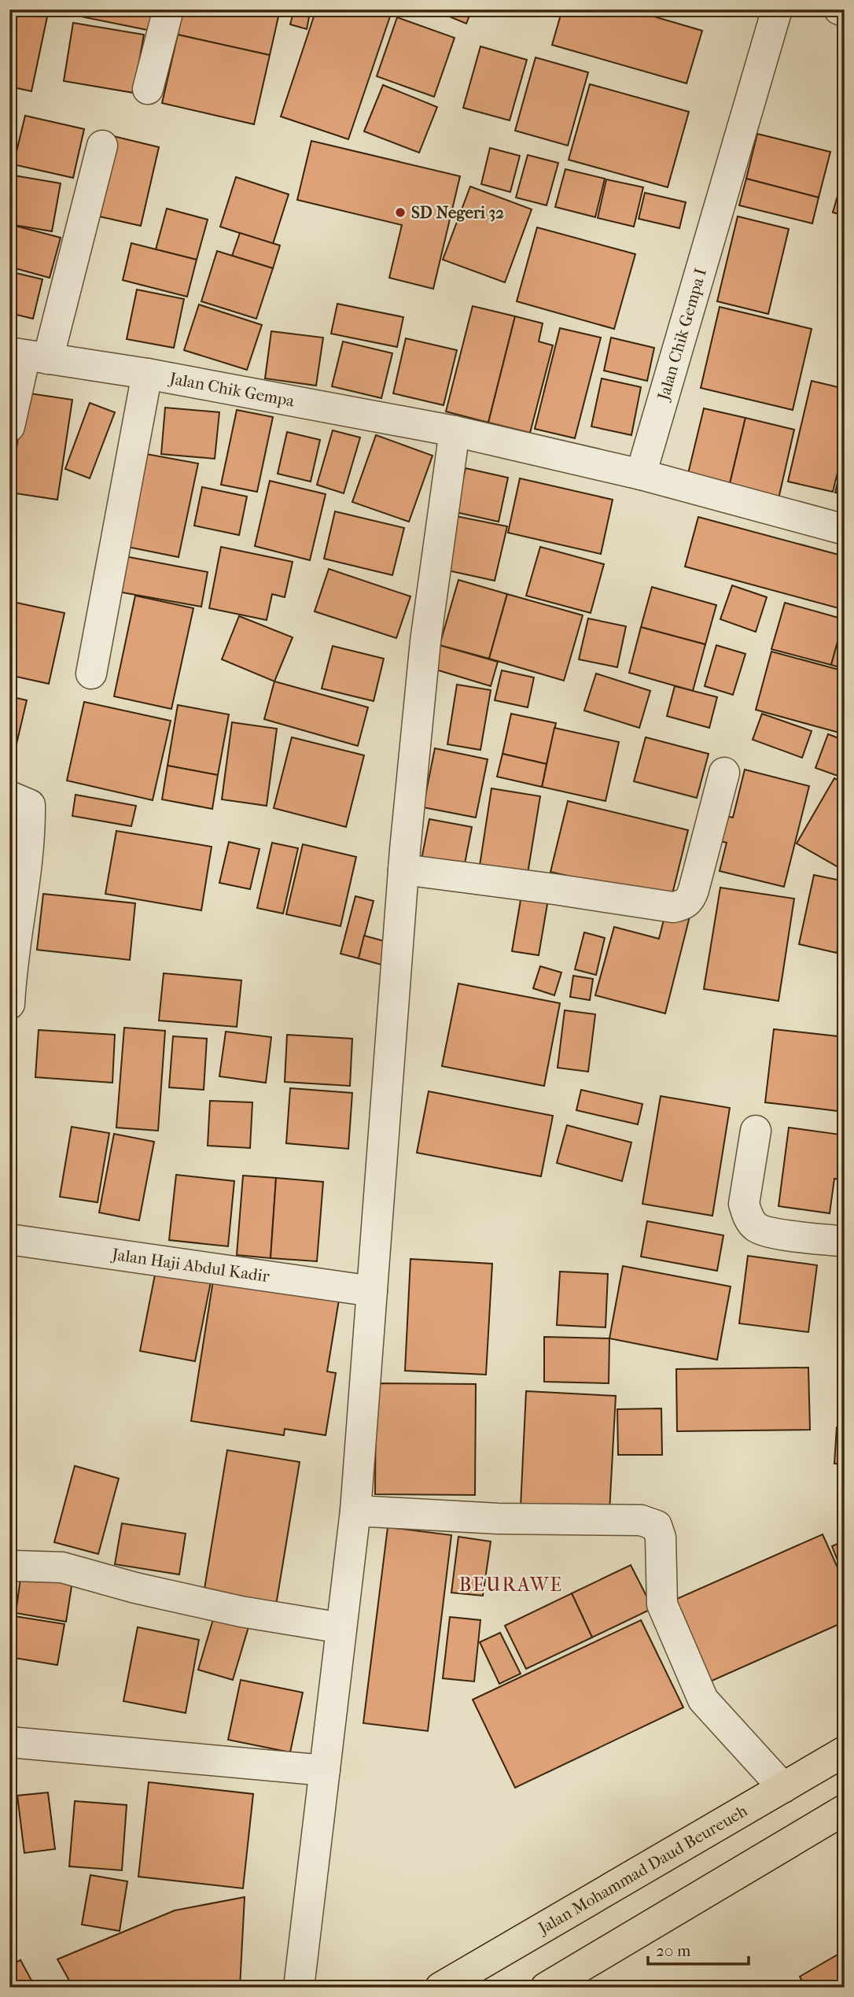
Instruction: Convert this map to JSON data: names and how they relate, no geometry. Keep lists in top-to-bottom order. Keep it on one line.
{"streets":{"highway":["Jalan Mohammad Daud Beureueh"],"street":["Jalan Chik Gempa I","Jalan Chik Gempa","Jalan Haji Abdul Kadir"]},"districts":["BEURAWE"],"places":["SD Negeri 32"],"scale_bar":"20 m"}
